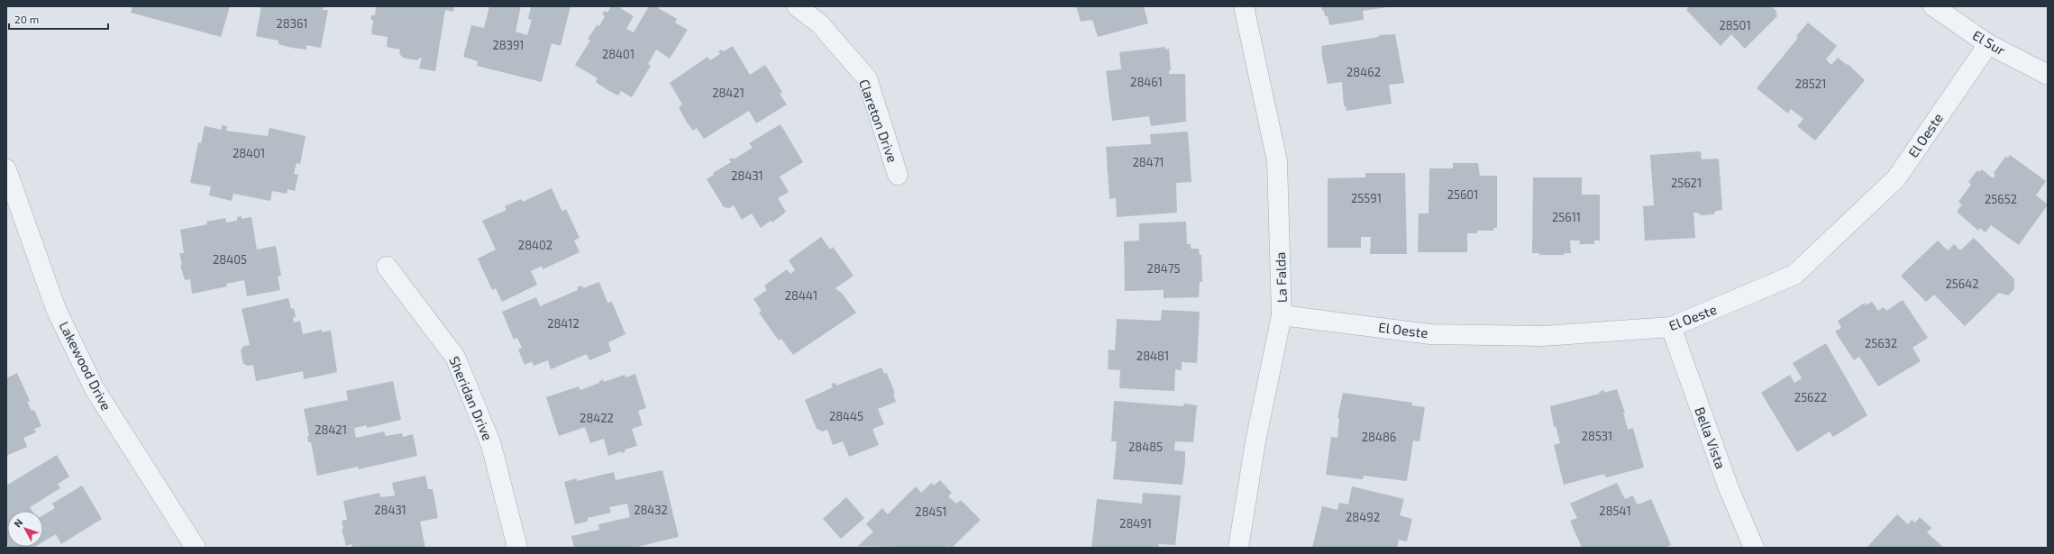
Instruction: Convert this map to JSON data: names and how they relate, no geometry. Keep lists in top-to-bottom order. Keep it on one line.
{"streets":{"street":["El Sur","Clareton Drive","El Oeste","La Falda","Lakewood Drive","Sheridan Drive","Bella Vista"]},"crossings":[["El Sur","El Oeste"],["El Oeste","La Falda"],["El Oeste","Bella Vista"]],"house_numbers":["28361","28501","28391","28401","28462","28461","28521","28421","28401","28471","28431","25621","25601","25591","25652","25611","28402","28405","28475","25642","28441","28412","25632","28481","25622","28445","28422","28421","28531","28486","28485","28431","28432","28541","28451","28492","28491"],"scale_bar":"20 m","north":"top left"}
